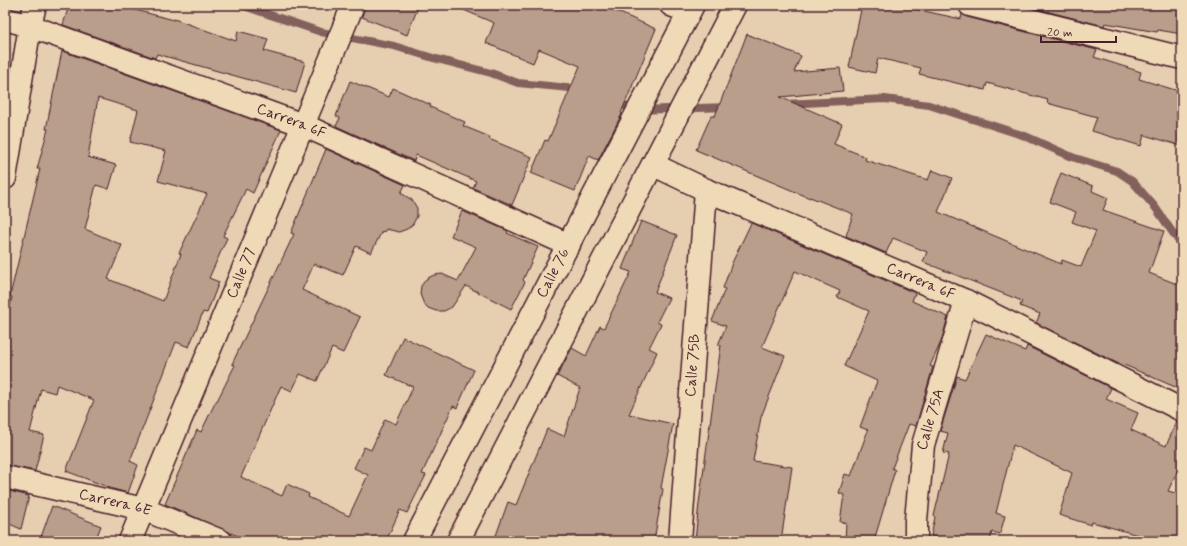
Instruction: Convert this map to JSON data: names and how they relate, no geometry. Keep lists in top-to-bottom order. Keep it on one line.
{"streets":{"street":["Carrera 6F","Calle 77","Calle 76","Calle 75B","Calle 75A","Carrera 6E"]},"crossings":[["Carrera 6F","Calle 77"],["Carrera 6F","Calle 76"],["Carrera 6F","Calle 75B"],["Carrera 6F","Calle 75A"],["Calle 77","Carrera 6E"]],"scale_bar":"20 m"}
